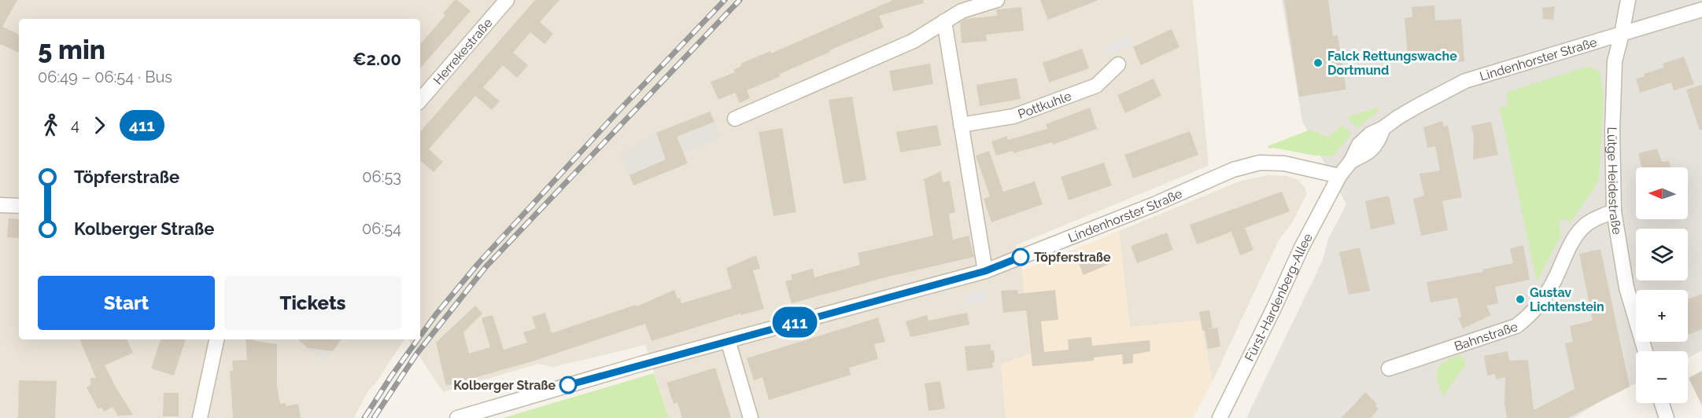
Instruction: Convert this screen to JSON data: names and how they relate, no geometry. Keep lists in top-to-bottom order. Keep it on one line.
{"streets":{"street":["Herrekestraße","Lindenhorster Straße","Pottkuhle","Lütge Heidestraße","Fürst-Hardenberg-Allee","Bahnstraße"]},"crossings":[["Lindenhorster Straße","Lütge Heidestraße"],["Lindenhorster Straße","Fürst-Hardenberg-Allee"],["Lütge Heidestraße","Bahnstraße"]],"places":["Falck Rettungswache Dortmund","Töpferstraße","Gustav Lichtenstein","Kolberger Straße"],"lines":["bus line 411"],"north":"left","page":{"on_map":"411","heading":["5 min","06:49 – 06:54 · Bus","€2.00"],"legs":["4","411"],"list":[{"name":"Töpferstraße","value":"06:53"},{"name":"Kolberger Straße","value":"06:54"}],"map_buttons":["+","−"],"buttons":["Start","Tickets"]}}
